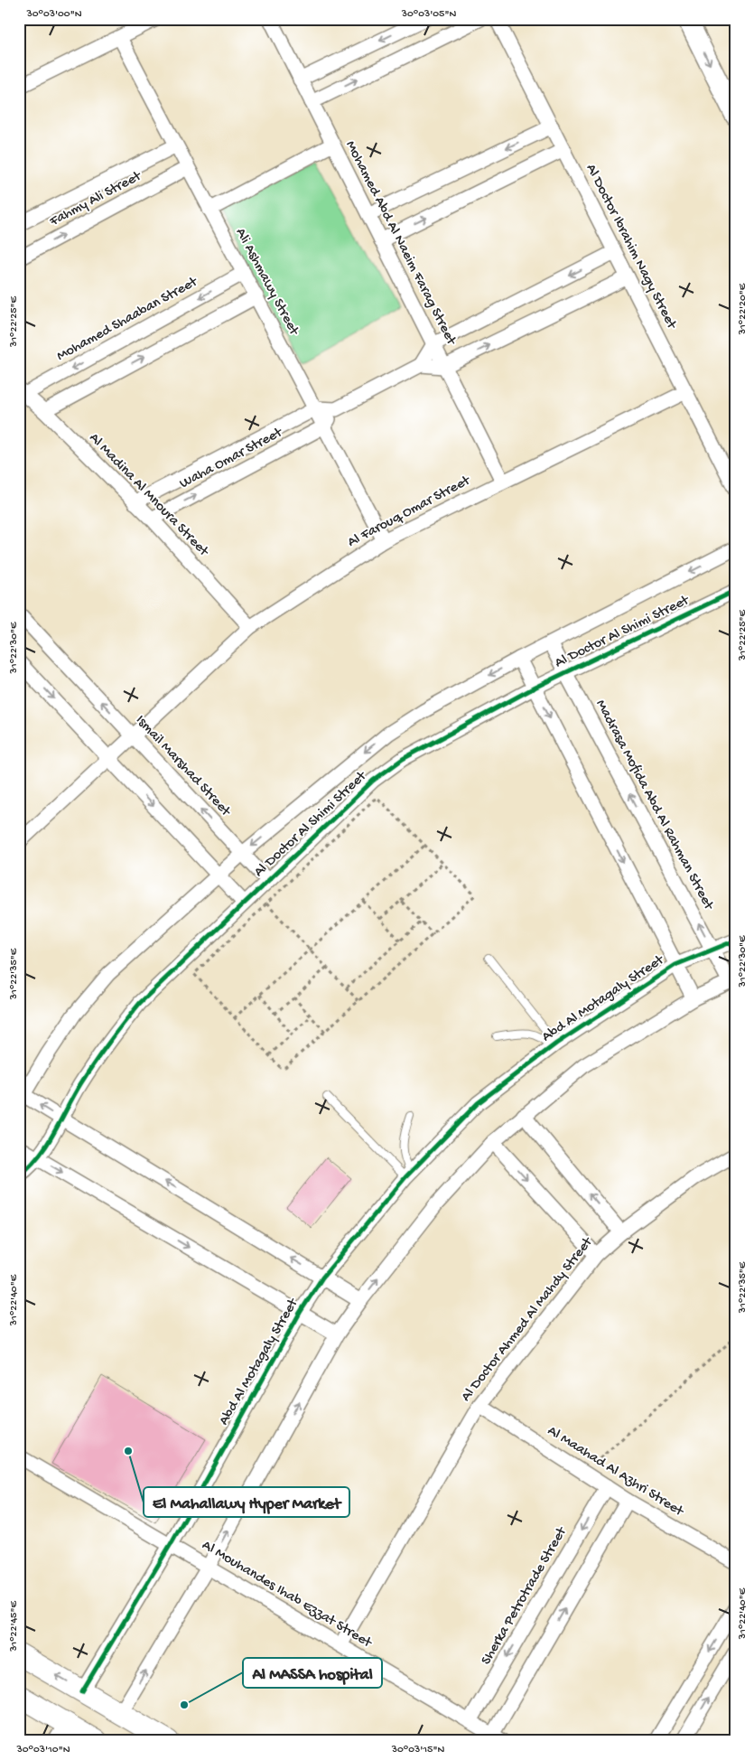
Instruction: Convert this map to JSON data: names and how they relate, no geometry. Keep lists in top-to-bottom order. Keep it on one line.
{"streets":{"street":["Fahmy Ali Street","Mohamed Abd Al Naeim Farag Street","Al Doctor Ibrahim Nagy Street","Ali Ashmawy Street","Mohamed Shaaban Street","Waha Omar Street","Al Madina Al Mnoura Street","Al Farouq Omar Street","Al Doctor Al Shimi Street","Ismail Marshad Street","Madrasa Mofida Abd Al Rahman Street","Abd Al Motagaly Street","Al Doctor Ahmed Al Mahdy Street","Al Maahad Al Azhri Street","Al Mouhandes Ihab Ezzat Street","Sherka Petrotrade Street"]},"crossings":[["Fahmy Ali Street","Ali Ashmawy Street"],["Mohamed Abd Al Naeim Farag Street","Al Farouq Omar Street"],["Al Doctor Ibrahim Nagy Street","Al Farouq Omar Street"],["Ali Ashmawy Street","Mohamed Shaaban Street"],["Ali Ashmawy Street","Waha Omar Street"],["Ali Ashmawy Street","Al Farouq Omar Street"],["Mohamed Shaaban Street","Al Madina Al Mnoura Street"],["Waha Omar Street","Al Madina Al Mnoura Street"],["Al Madina Al Mnoura Street","Al Farouq Omar Street"],["Al Farouq Omar Street","Ismail Marshad Street"],["Al Doctor Al Shimi Street","Ismail Marshad Street"],["Al Doctor Al Shimi Street","Madrasa Mofida Abd Al Rahman Street"],["Madrasa Mofida Abd Al Rahman Street","Abd Al Motagaly Street"],["Abd Al Motagaly Street","Al Mouhandes Ihab Ezzat Street"],["Al Doctor Ahmed Al Mahdy Street","Al Maahad Al Azhri Street"],["Al Doctor Ahmed Al Mahdy Street","Al Mouhandes Ihab Ezzat Street"],["Al Maahad Al Azhri Street","Sherka Petrotrade Street"],["Al Mouhandes Ihab Ezzat Street","Sherka Petrotrade Street"]],"places":["El Mahallawy Hyper Market","Al MASSA hospital"],"coordinates":["30°03'00\"N","30°03'05\"N","31°22'20\"E","31°22'25\"E","31°22'30\"E","31°22'35\"E","31°22'40\"E","31°22'45\"E","30°03'10\"N","30°03'15\"N"]}
